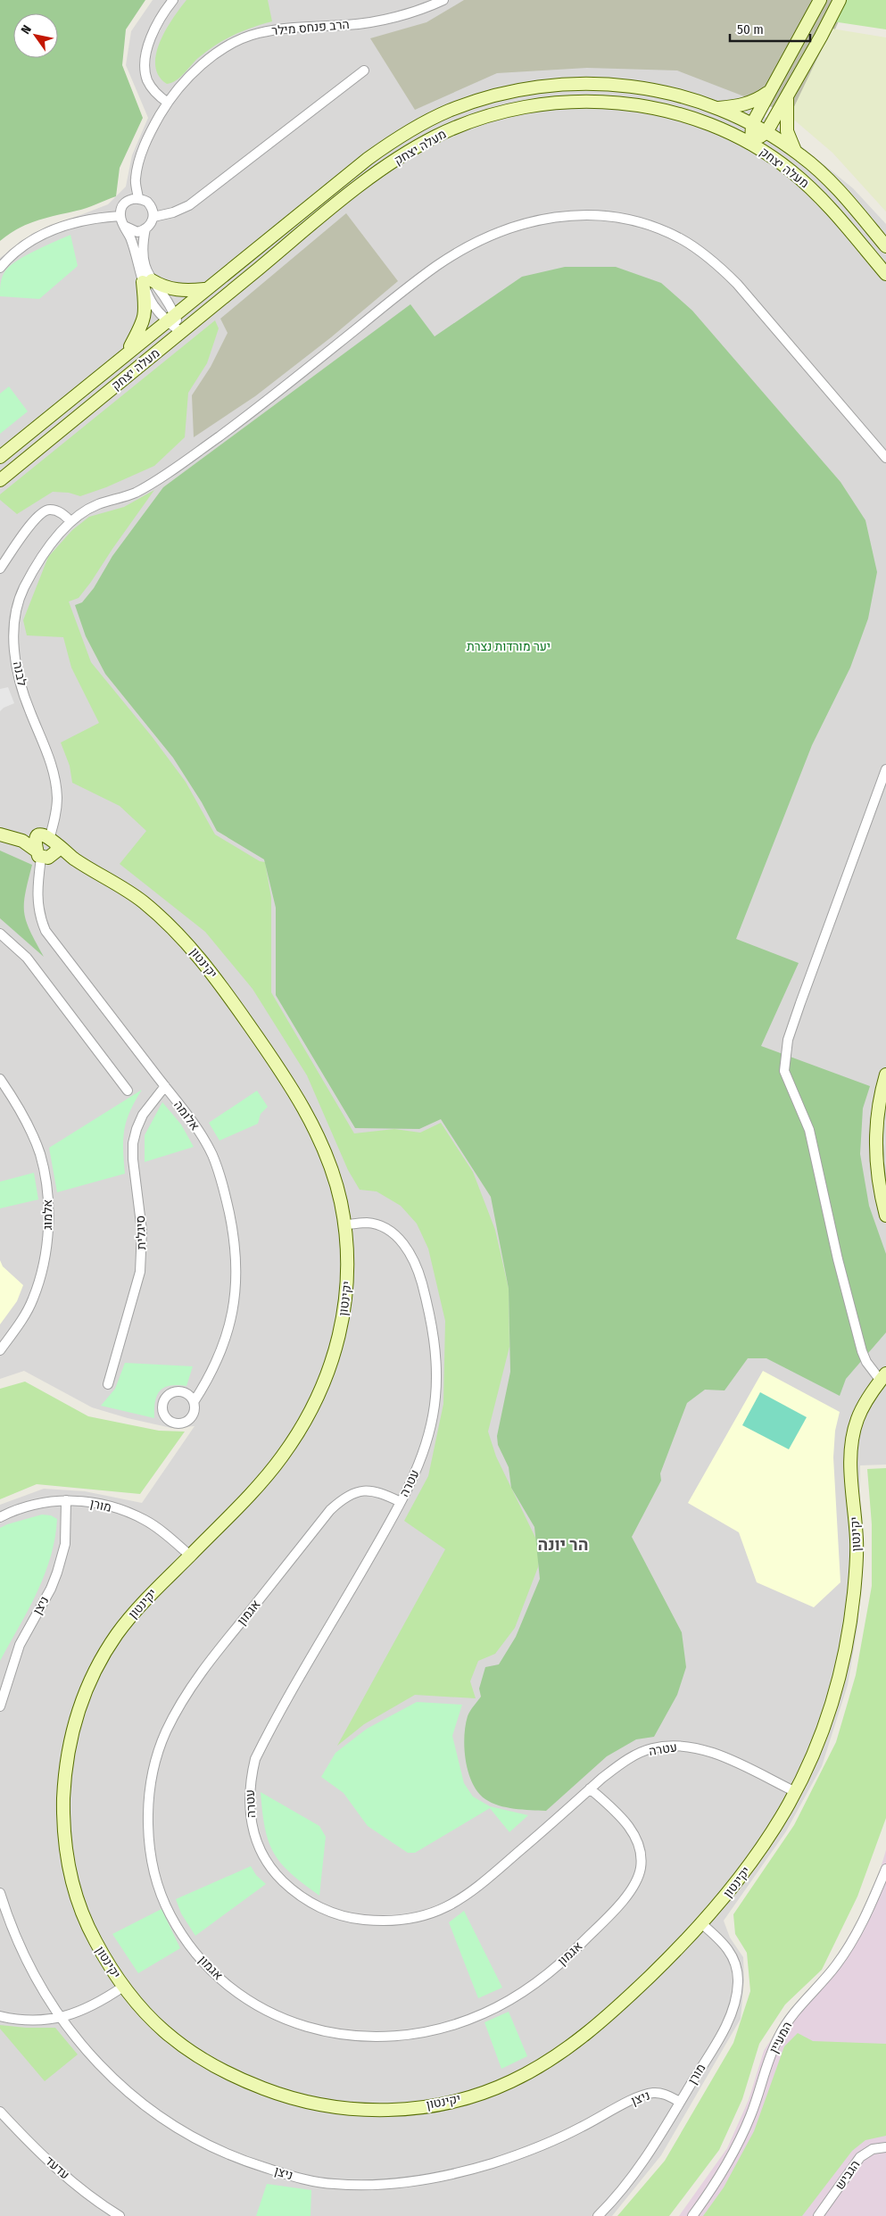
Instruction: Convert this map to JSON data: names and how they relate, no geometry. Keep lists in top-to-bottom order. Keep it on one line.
{"streets":{"street":["הרב פנחס מילר","מעלה יצחק","לבנה","יקינטון","אלומה","אלמוג","סיגלית","עטרה","מורן","ניצן","אגמון","המעיין","עדעד","הגביש"]},"crossings":[["לבנה","יקינטון"],["לבנה","אלומה"],["יקינטון","אלומה"],["יקינטון","עטרה"],["יקינטון","מורן"],["אלומה","סיגלית"],["עטרה","אגמון"],["מורן","ניצן"]],"districts":["הר יונה"],"parks":["יער מורדות נצרת"],"scale_bar":"50 m","north":"top left"}
